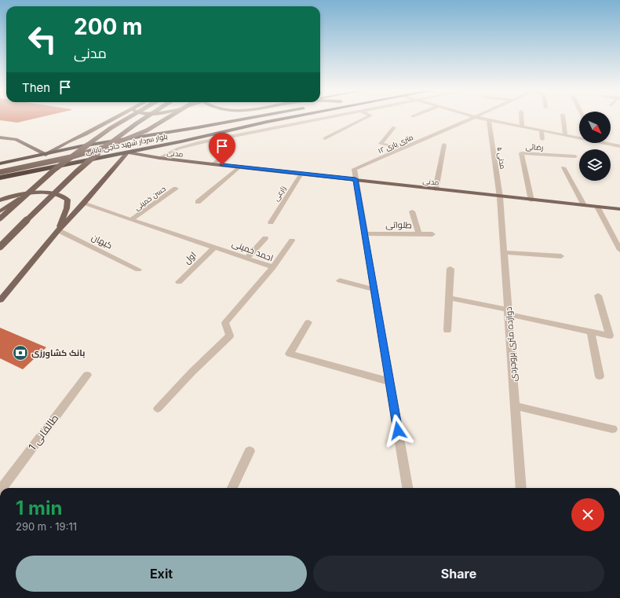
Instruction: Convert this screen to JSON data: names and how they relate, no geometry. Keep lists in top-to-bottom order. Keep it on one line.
{"streets":{"highway":["بلوار سردار شهید حاجی بابایی"],"main road":["مدنی"],"street":["۱۲ متری یاری","رضائی","مدنی ۵","زارعی","حسن خمینی","طلواتی","کیهان","احمد خمینی","اول","دوازده متری بروجردی","طالقانی 1"]},"crossings":[["بلوار سردار شهید حاجی بابایی","مدنی"],["۱۲ متری یاری","مدنی"],["رضائی","مدنی"],["مدنی","مدنی ۵"],["مدنی","زارعی"],["مدنی","دوازده متری بروجردی"],["مدنی ۵","دوازده متری بروجردی"],["حسن خمینی","احمد خمینی"],["احمد خمینی","اول"]],"places":{"bank":["بانک کشاورزی"]},"north":"bottom right","page":{"turn":["200 m","مدنی"],"then":"Then","heading":["1 min","290 m · 19:11"],"buttons":["Exit","Share"]}}
